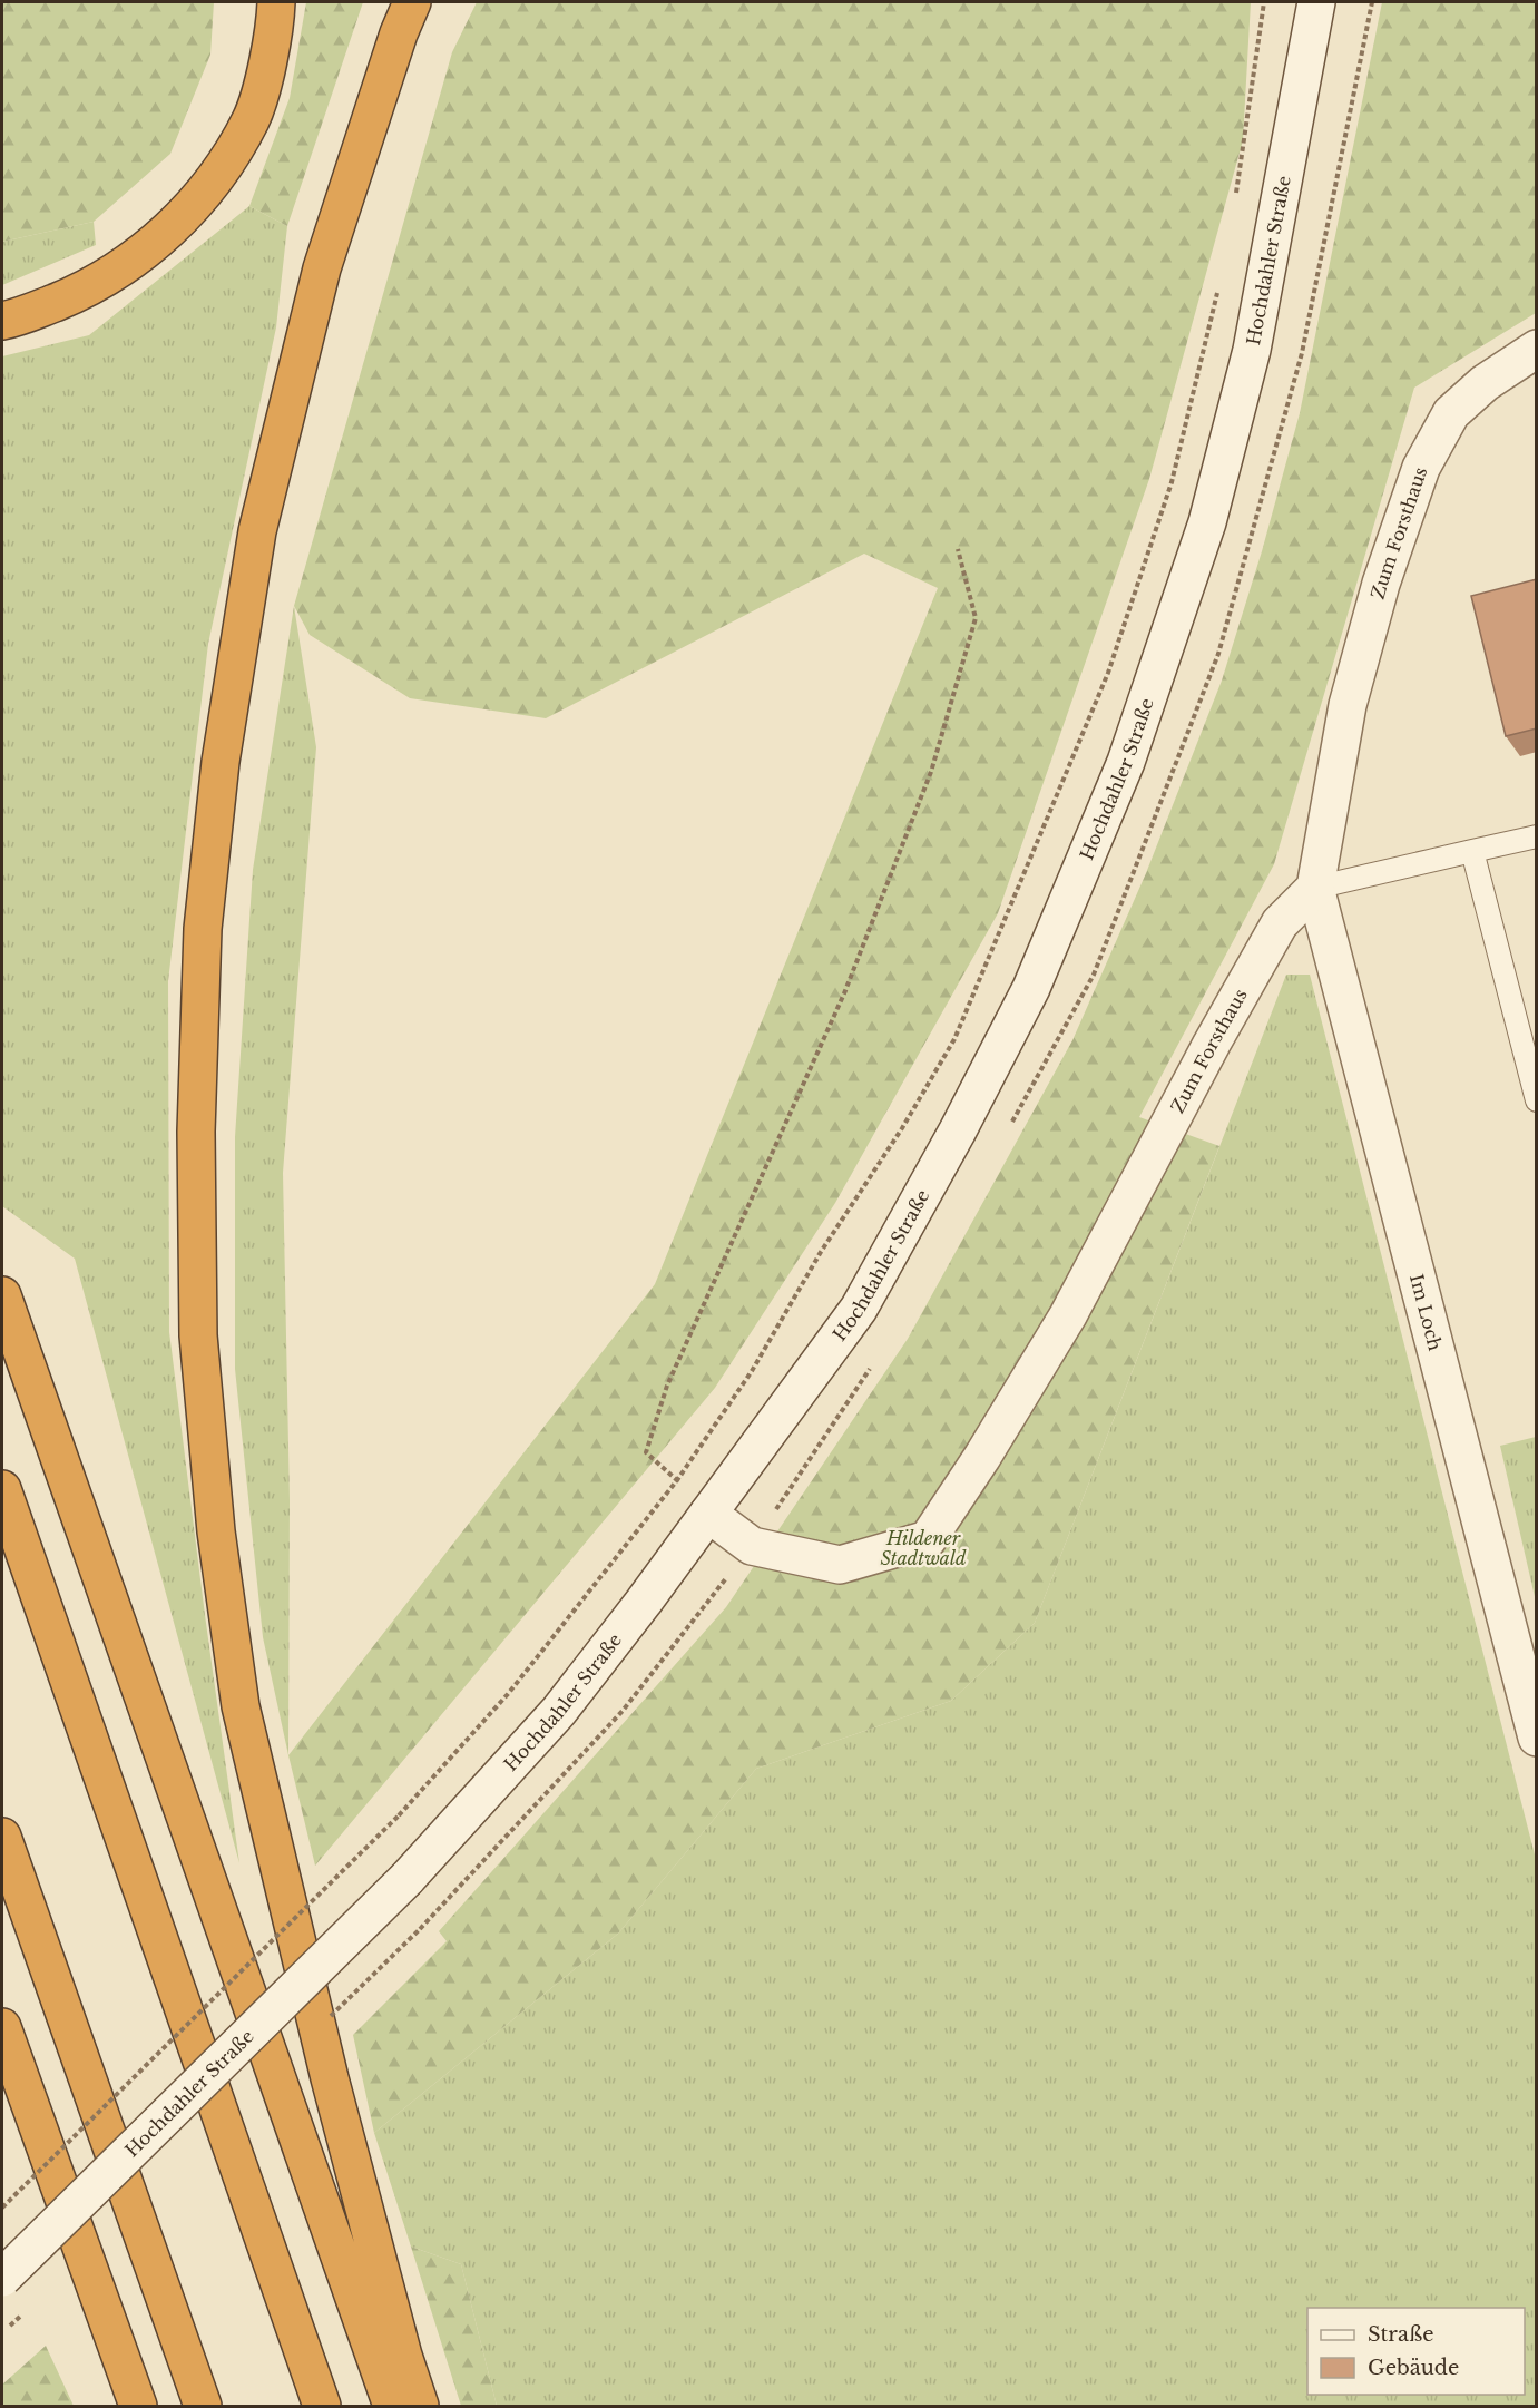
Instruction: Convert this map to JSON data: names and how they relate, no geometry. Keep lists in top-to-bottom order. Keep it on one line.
{"streets":{"main road":["Hochdahler Straße","Zum Forsthaus","Im Loch"]},"crossings":[["Hochdahler Straße","Zum Forsthaus"],["Zum Forsthaus","Im Loch"]],"parks":["Hildener Stadtwald"],"legend":["Straße","Gebäude"]}
